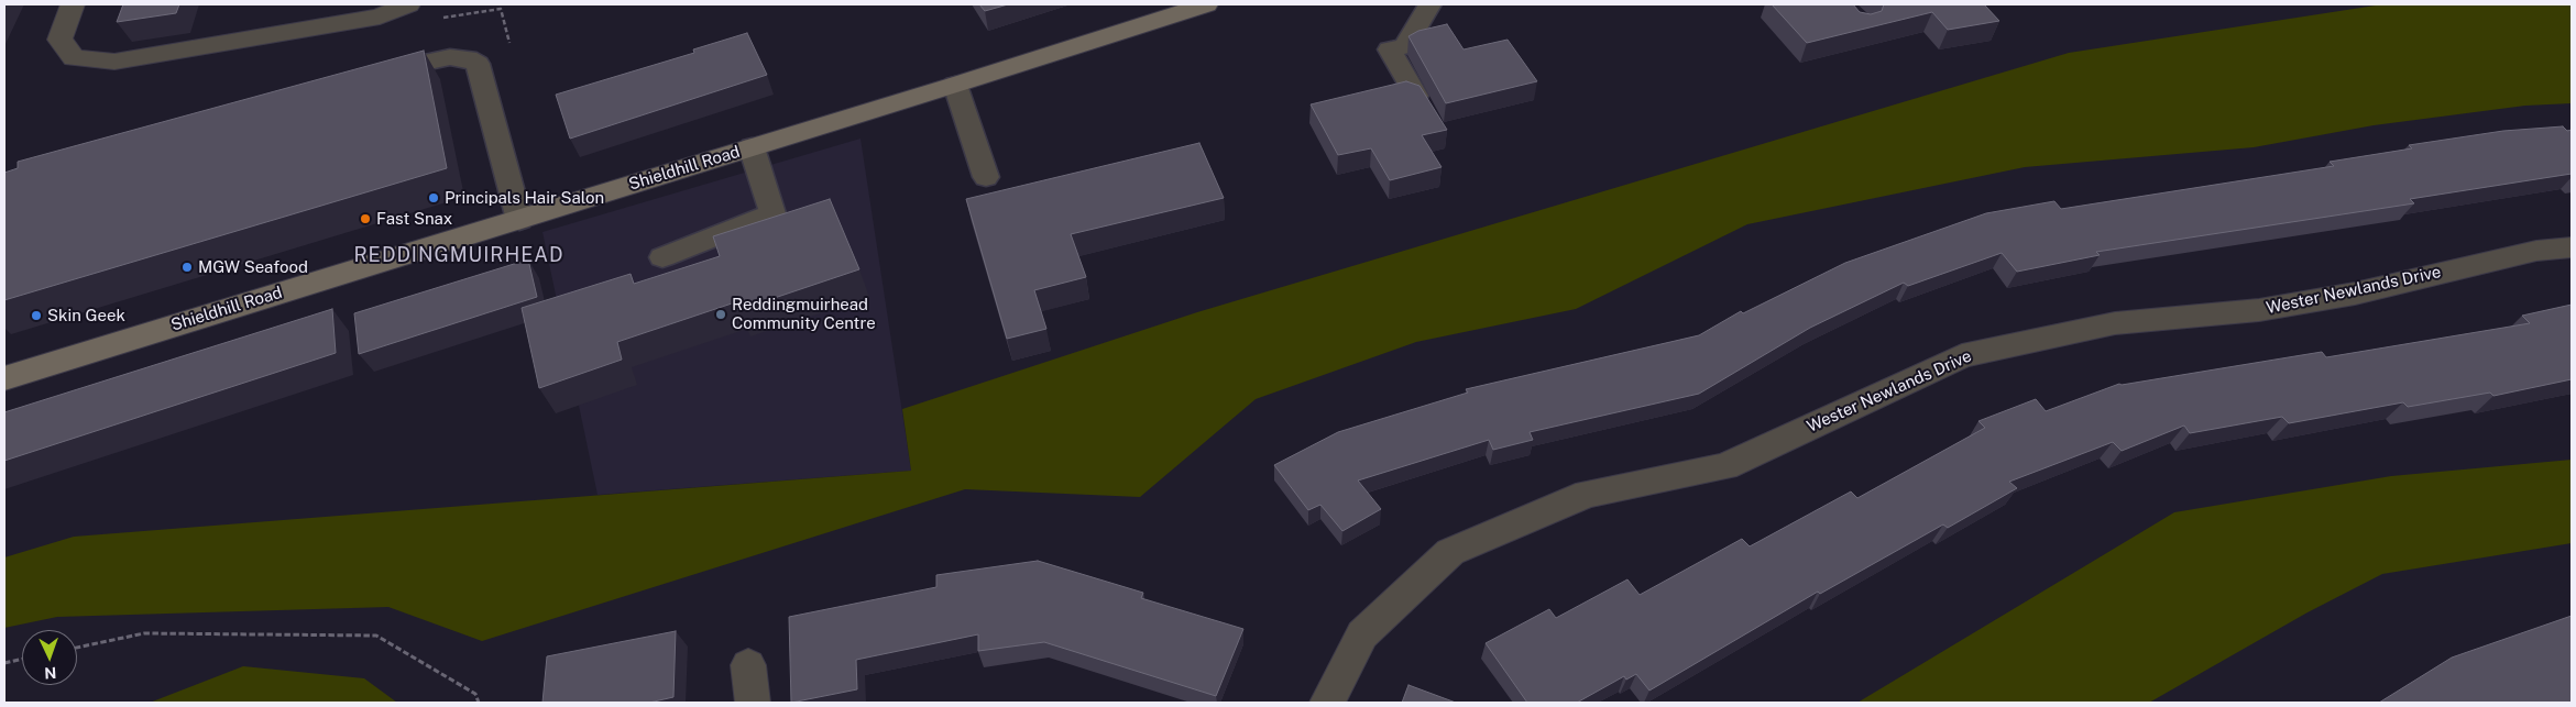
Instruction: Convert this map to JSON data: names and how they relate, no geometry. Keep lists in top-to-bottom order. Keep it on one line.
{"streets":{"main road":["Shieldhill Road"],"street":["Wester Newlands Drive"]},"districts":["REDDINGMUIRHEAD"],"places":["Principals Hair Salon","Fast Snax","MGW Seafood","Reddingmuirhead Community Centre","Skin Geek"],"north":"bottom"}
